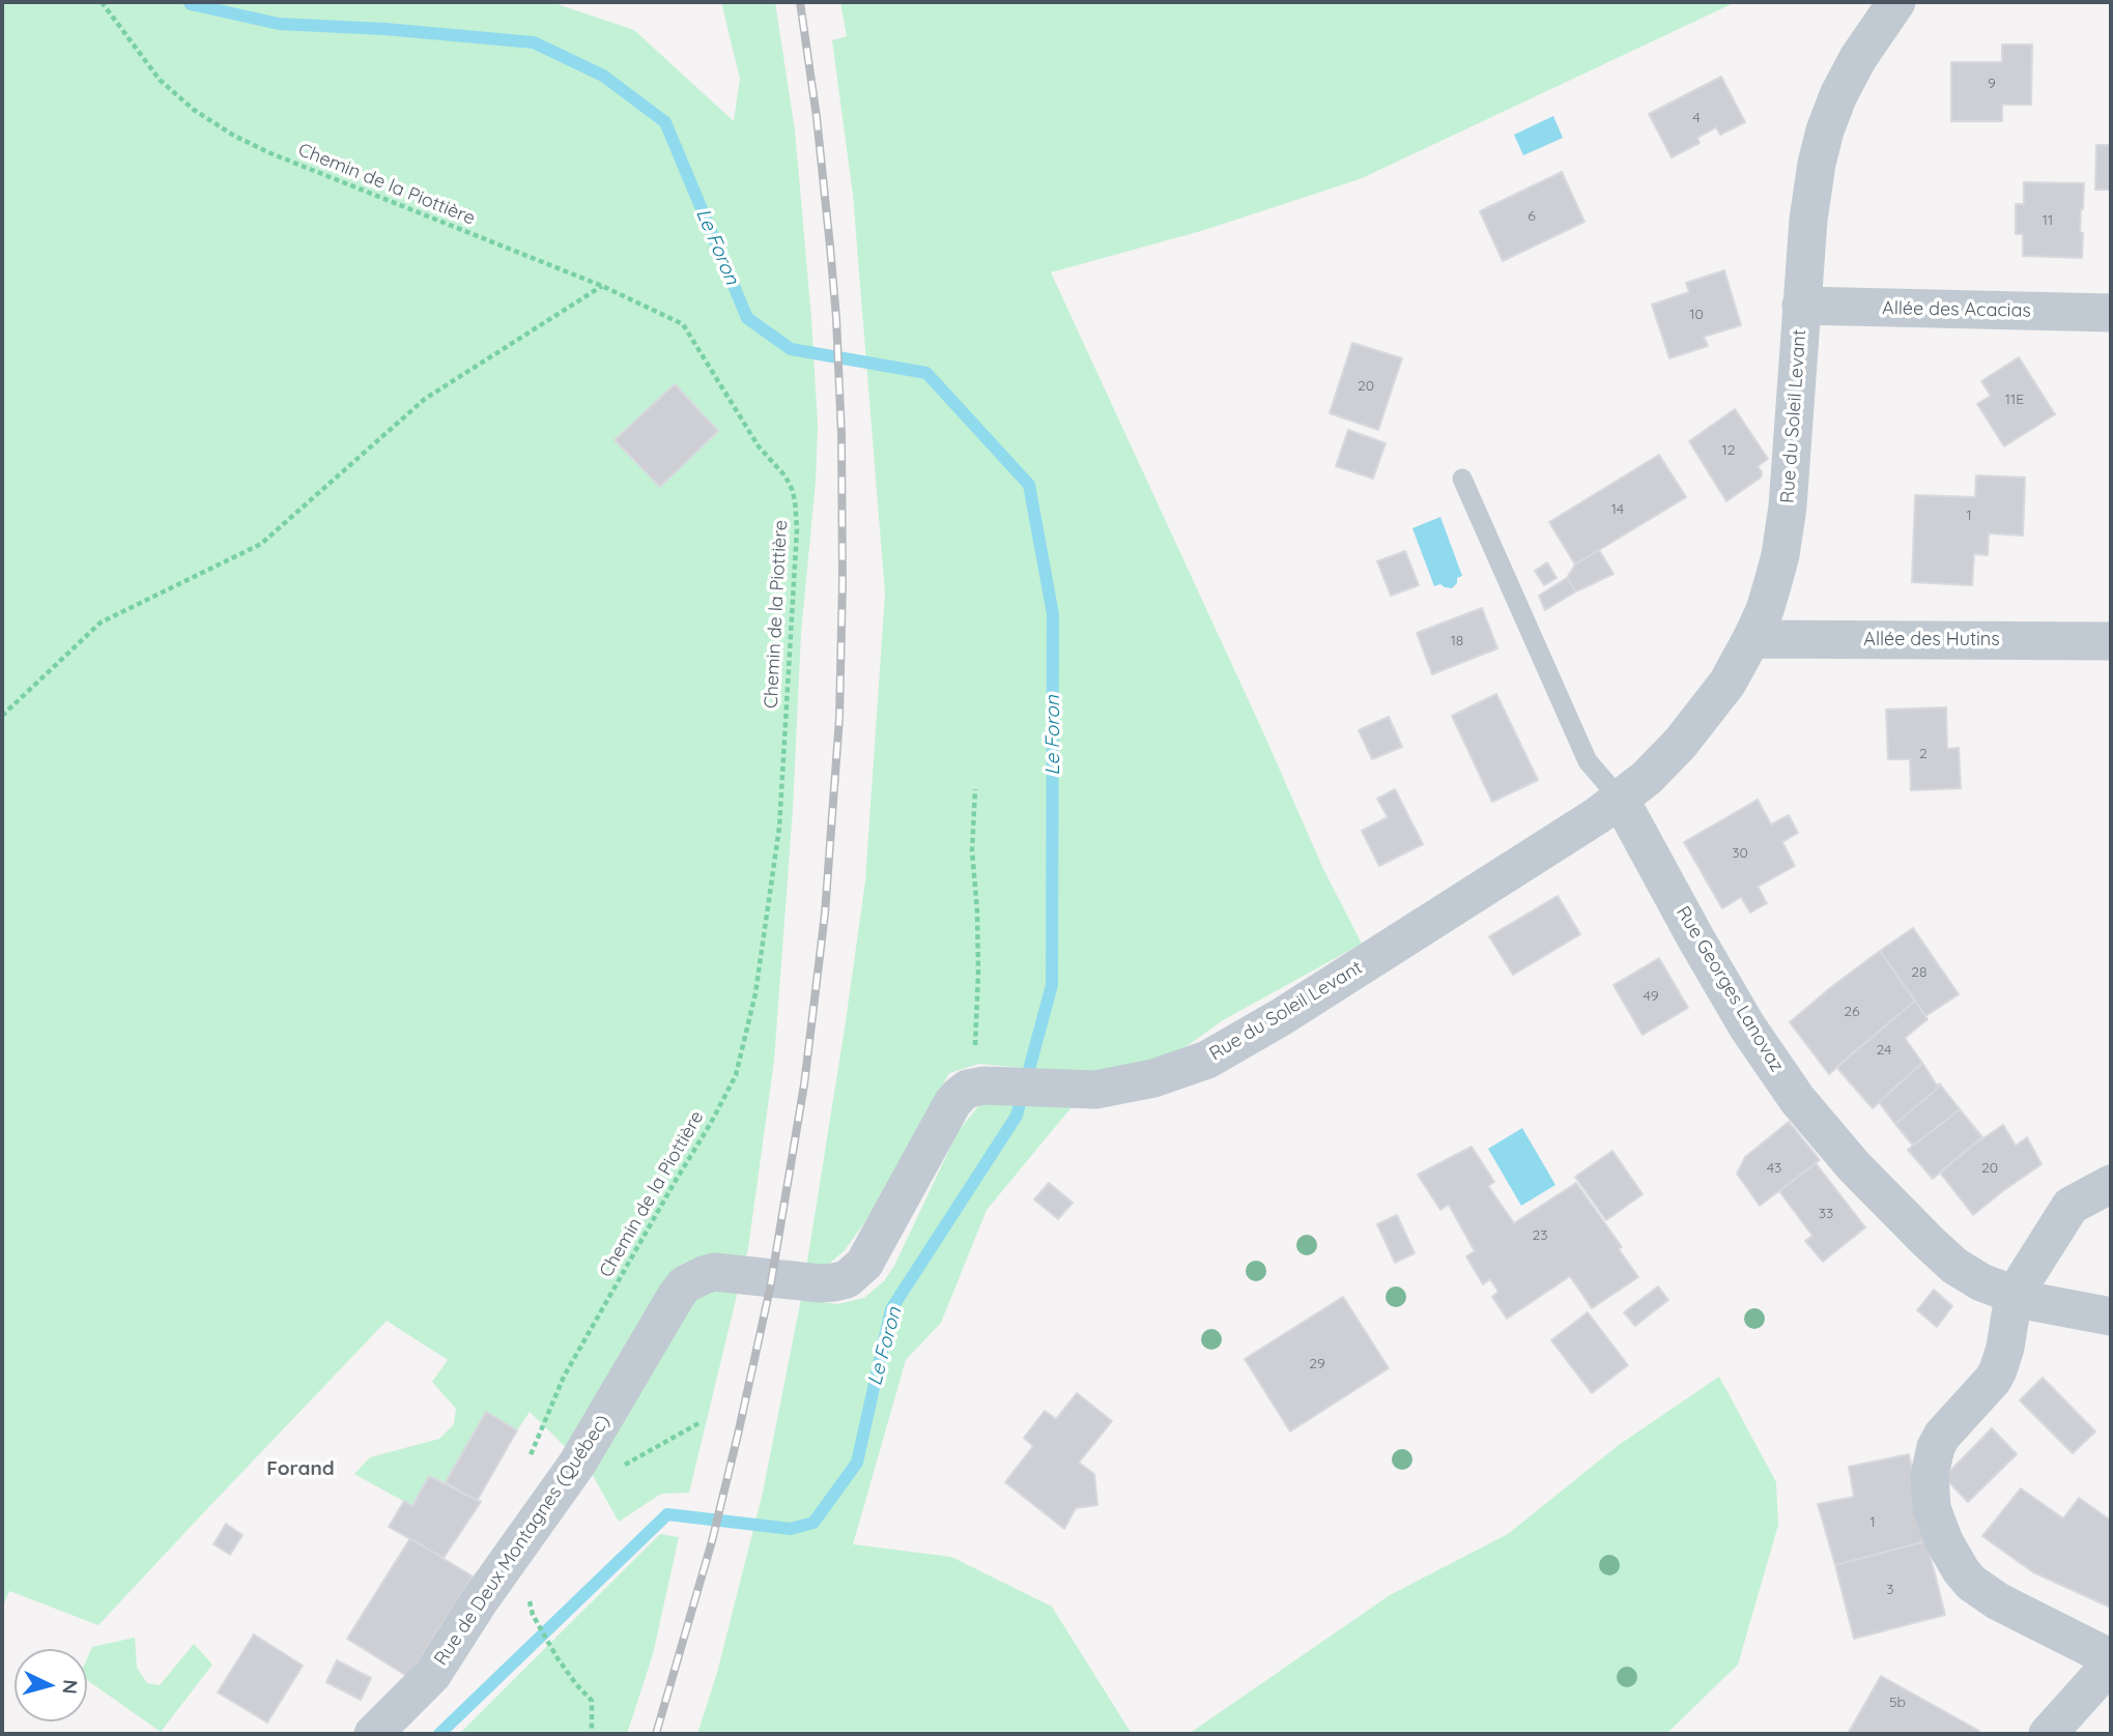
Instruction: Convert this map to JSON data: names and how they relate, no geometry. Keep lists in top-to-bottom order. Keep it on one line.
{"streets":{"street":["Allée des Acacias","Rue du Soleil Levant","Allée des Hutins","Rue Georges Lanovaz","Rue de Deux Montagnes (Québec)"],"path":["Chemin de la Piottière"]},"crossings":[["Chemin de la Piottière","Rue de Deux Montagnes (Québec)"],["Allée des Acacias","Rue du Soleil Levant"],["Rue du Soleil Levant","Allée des Hutins"],["Rue du Soleil Levant","Rue Georges Lanovaz"],["Rue du Soleil Levant","Rue de Deux Montagnes (Québec)"]],"districts":["Forand"],"water":["Le Foron"],"house_numbers":["9","4","6","11","10","20","11E","12","14","1","18","2","30","28","49","26","24","43","20","33","23","29","1","3","5b"],"north":"right"}
